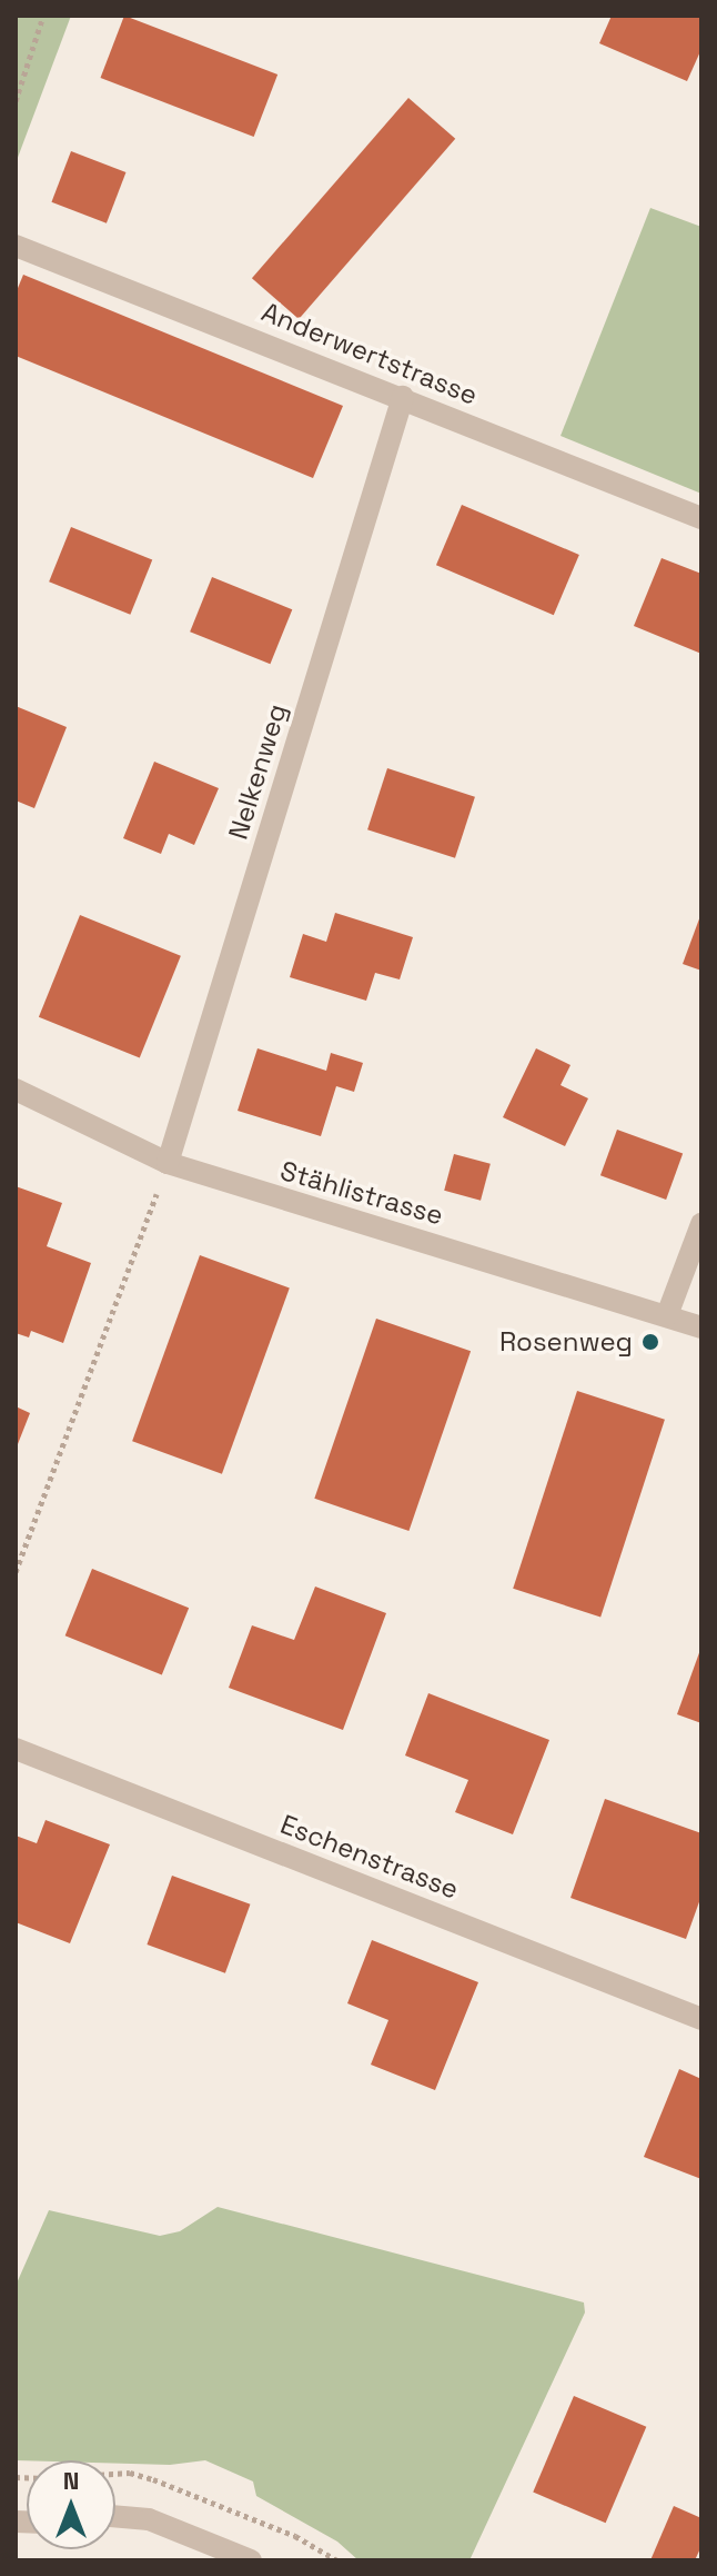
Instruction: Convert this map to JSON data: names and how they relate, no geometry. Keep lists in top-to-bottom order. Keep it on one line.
{"streets":{"street":["Anderwertstrasse","Nelkenweg","Stählistrasse","Eschenstrasse"]},"crossings":[["Anderwertstrasse","Nelkenweg"],["Nelkenweg","Stählistrasse"]],"places":["Rosenweg"],"north":"top"}
